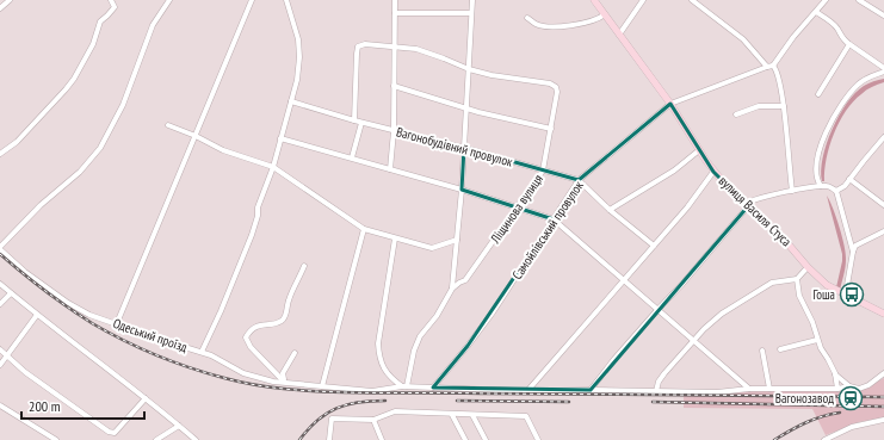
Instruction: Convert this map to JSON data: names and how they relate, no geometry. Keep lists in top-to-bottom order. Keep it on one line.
{"streets":{"main road":["вулиця Василя Стуса"],"street":["Вагонобудівний провулок","Ліщинова вулиця","Самойлівський провулок","Одеський проїзд"]},"crossings":[["Вагонобудівний провулок","Ліщинова вулиця"],["Вагонобудівний провулок","Самойлівський провулок"],["Ліщинова вулиця","Одеський проїзд"],["вулиця Василя Стуса","Самойлівський провулок"],["Самойлівський провулок","Одеський проїзд"]],"places":{"bus stop":["Гоша"],"station":["Вагонозавод"]},"scale_bar":"200 m"}
